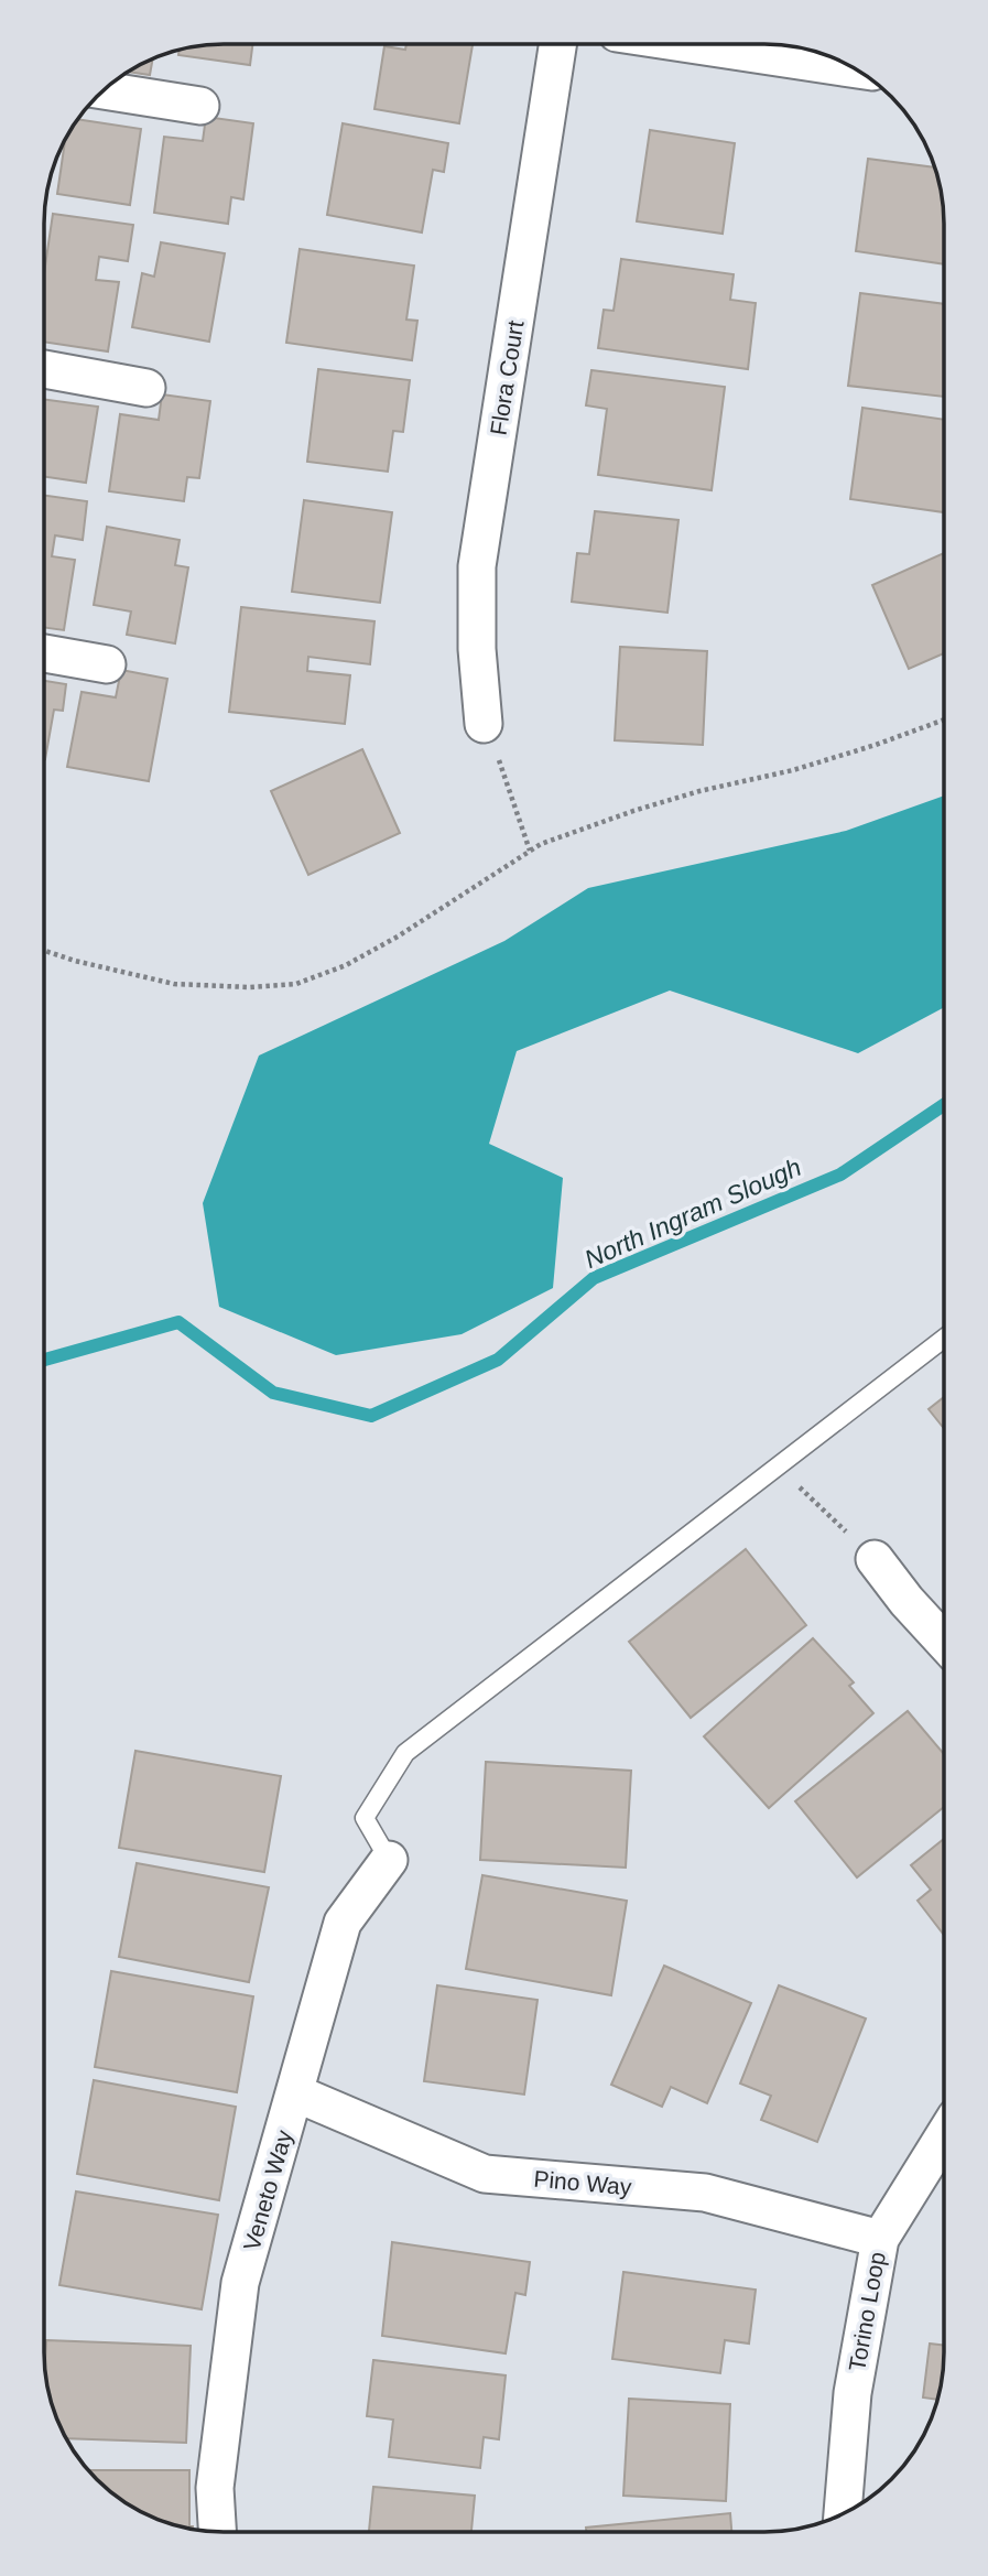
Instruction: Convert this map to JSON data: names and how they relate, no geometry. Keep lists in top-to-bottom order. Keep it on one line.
{"streets":{"street":["Flora Court","Pino Way","Veneto Way","Torino Loop"]},"crossings":[["Pino Way","Veneto Way"],["Pino Way","Torino Loop"]],"water":["North Ingram Slough"]}
